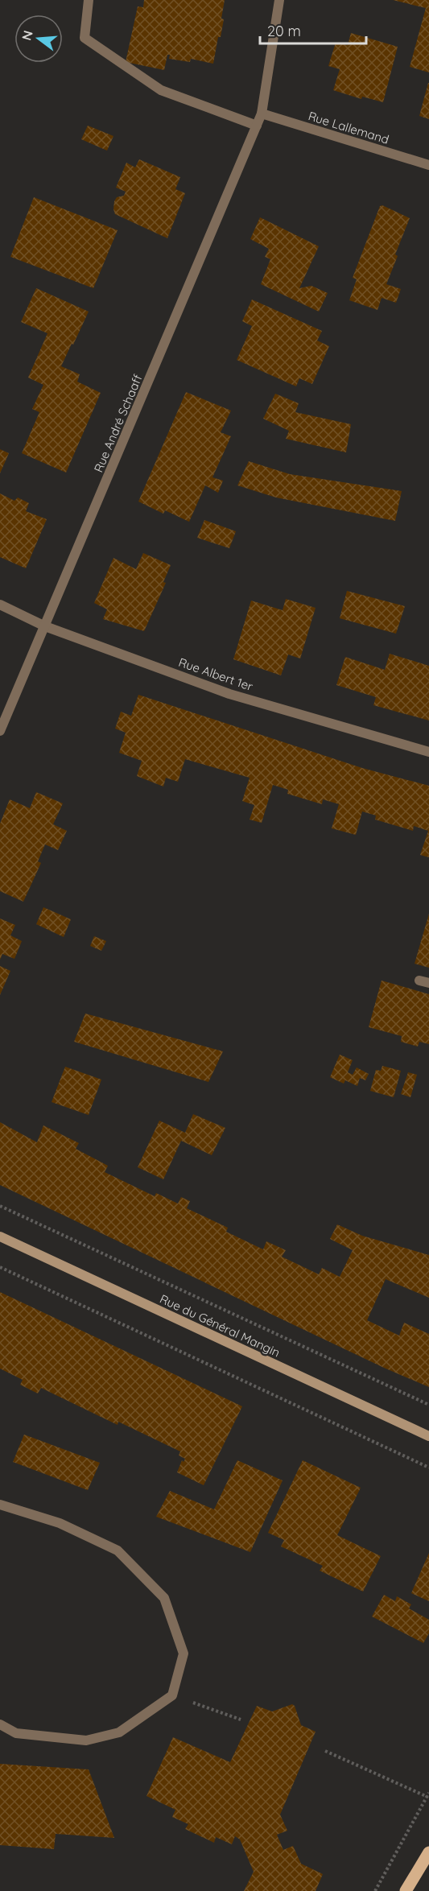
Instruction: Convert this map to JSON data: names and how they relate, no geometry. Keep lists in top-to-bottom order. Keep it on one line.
{"streets":{"main road":["Rue du Général Mangin"],"street":["Rue Lallemand","Rue André Schaaff","Rue Albert 1er"]},"crossings":[["Rue Lallemand","Rue André Schaaff"],["Rue André Schaaff","Rue Albert 1er"]],"scale_bar":"20 m","north":"left"}
